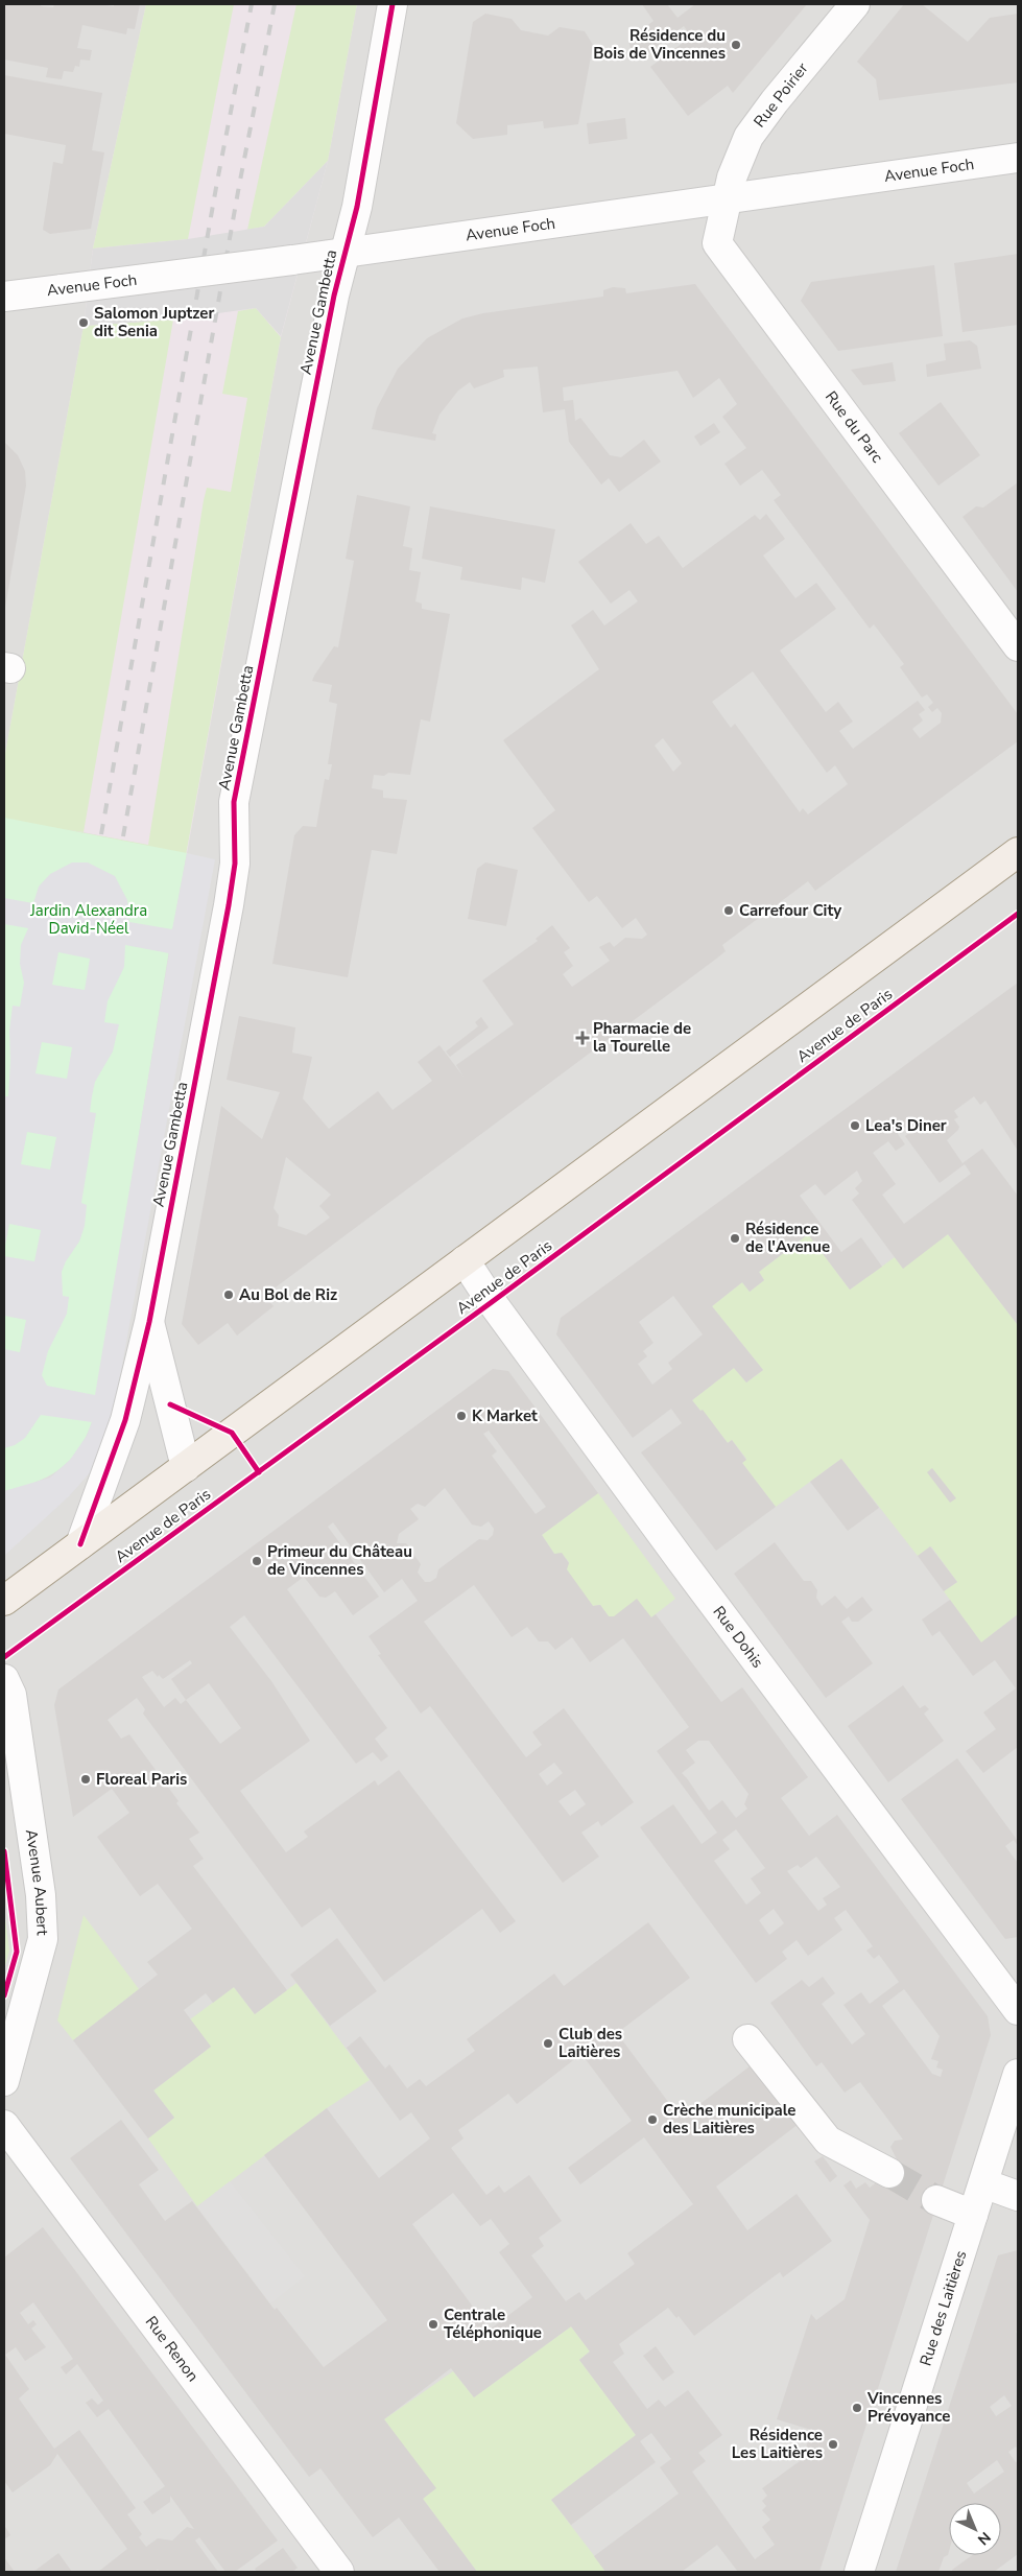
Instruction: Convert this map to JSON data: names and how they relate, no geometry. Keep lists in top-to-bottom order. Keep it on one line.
{"streets":{"street":["Rue Poirier","Avenue Foch","Avenue Gambetta","Rue du Parc","Rue Dohis","Avenue Aubert","Rue des Laitières","Rue Renon"],"cycle path":["Avenue de Paris"]},"crossings":[["Rue Poirier","Avenue Foch"],["Rue Poirier","Rue du Parc"],["Avenue Foch","Avenue Gambetta"],["Avenue Foch","Rue du Parc"]],"parks":["Jardin Alexandra David-Néel"],"places":{"other":["Résidence du Bois de Vincennes","Salomon Juptzer dit Senia","Carrefour City","Lea's Diner","Résidence de l'Avenue","Au Bol de Riz","K Market","Primeur du Château de Vincennes","Floreal Paris","Club des Laitières","Crèche municipale des Laitières","Centrale Téléphonique","Vincennes Prévoyance","Résidence Les Laitières"],"health":["Pharmacie de la Tourelle"]},"north":"bottom right"}
